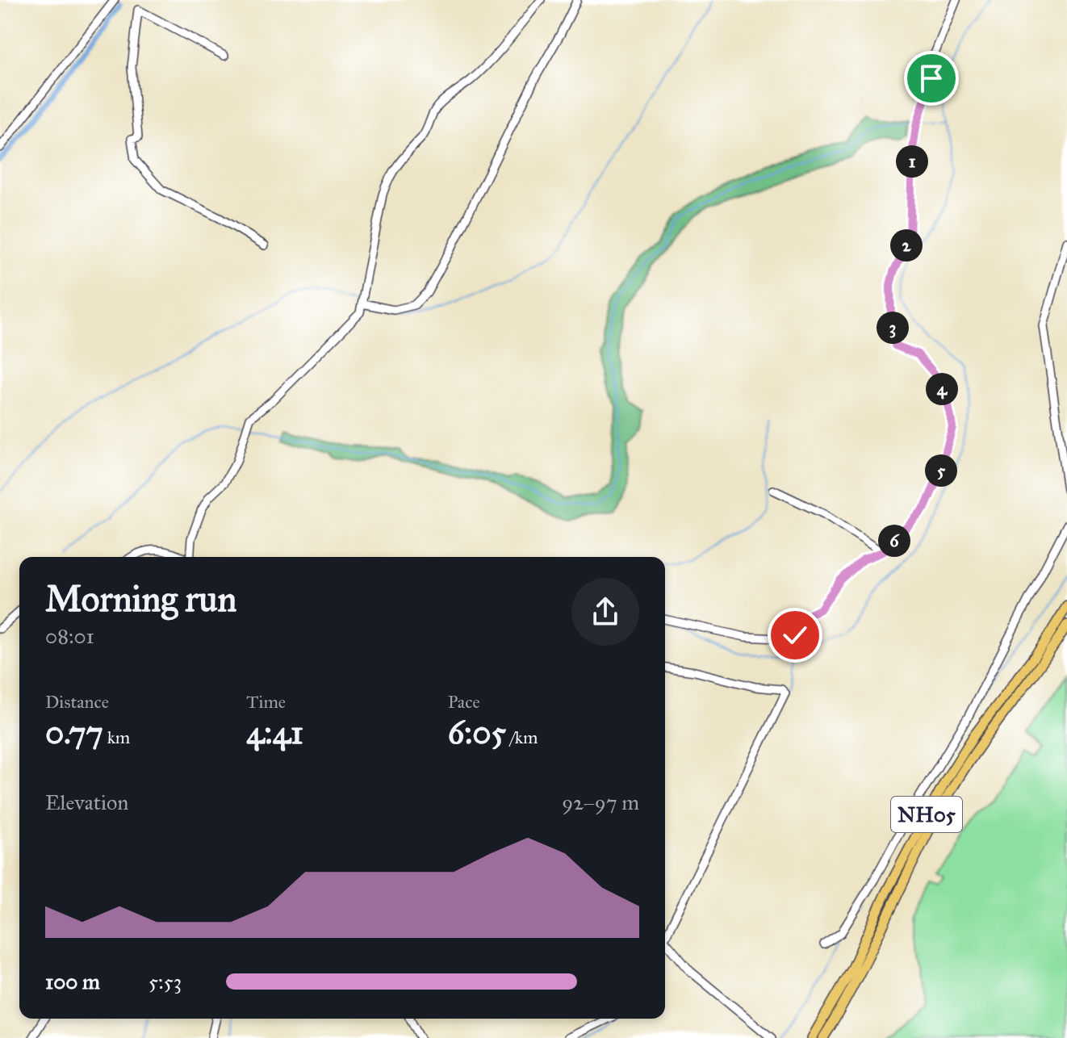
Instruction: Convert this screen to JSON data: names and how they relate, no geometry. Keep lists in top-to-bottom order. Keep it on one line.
{"streets":{"main road":["NH05"]},"page":{"pins":["1","2","3","4","5","6"],"heading":["Morning run","08:01"],"stats":[["Distance","0.77 km"],["Time","4:41"],["Pace","6:05 /km"]],"chart":["Elevation","92–97 m"],"list":[{"name":"100 m","note":"5:53"}]}}
